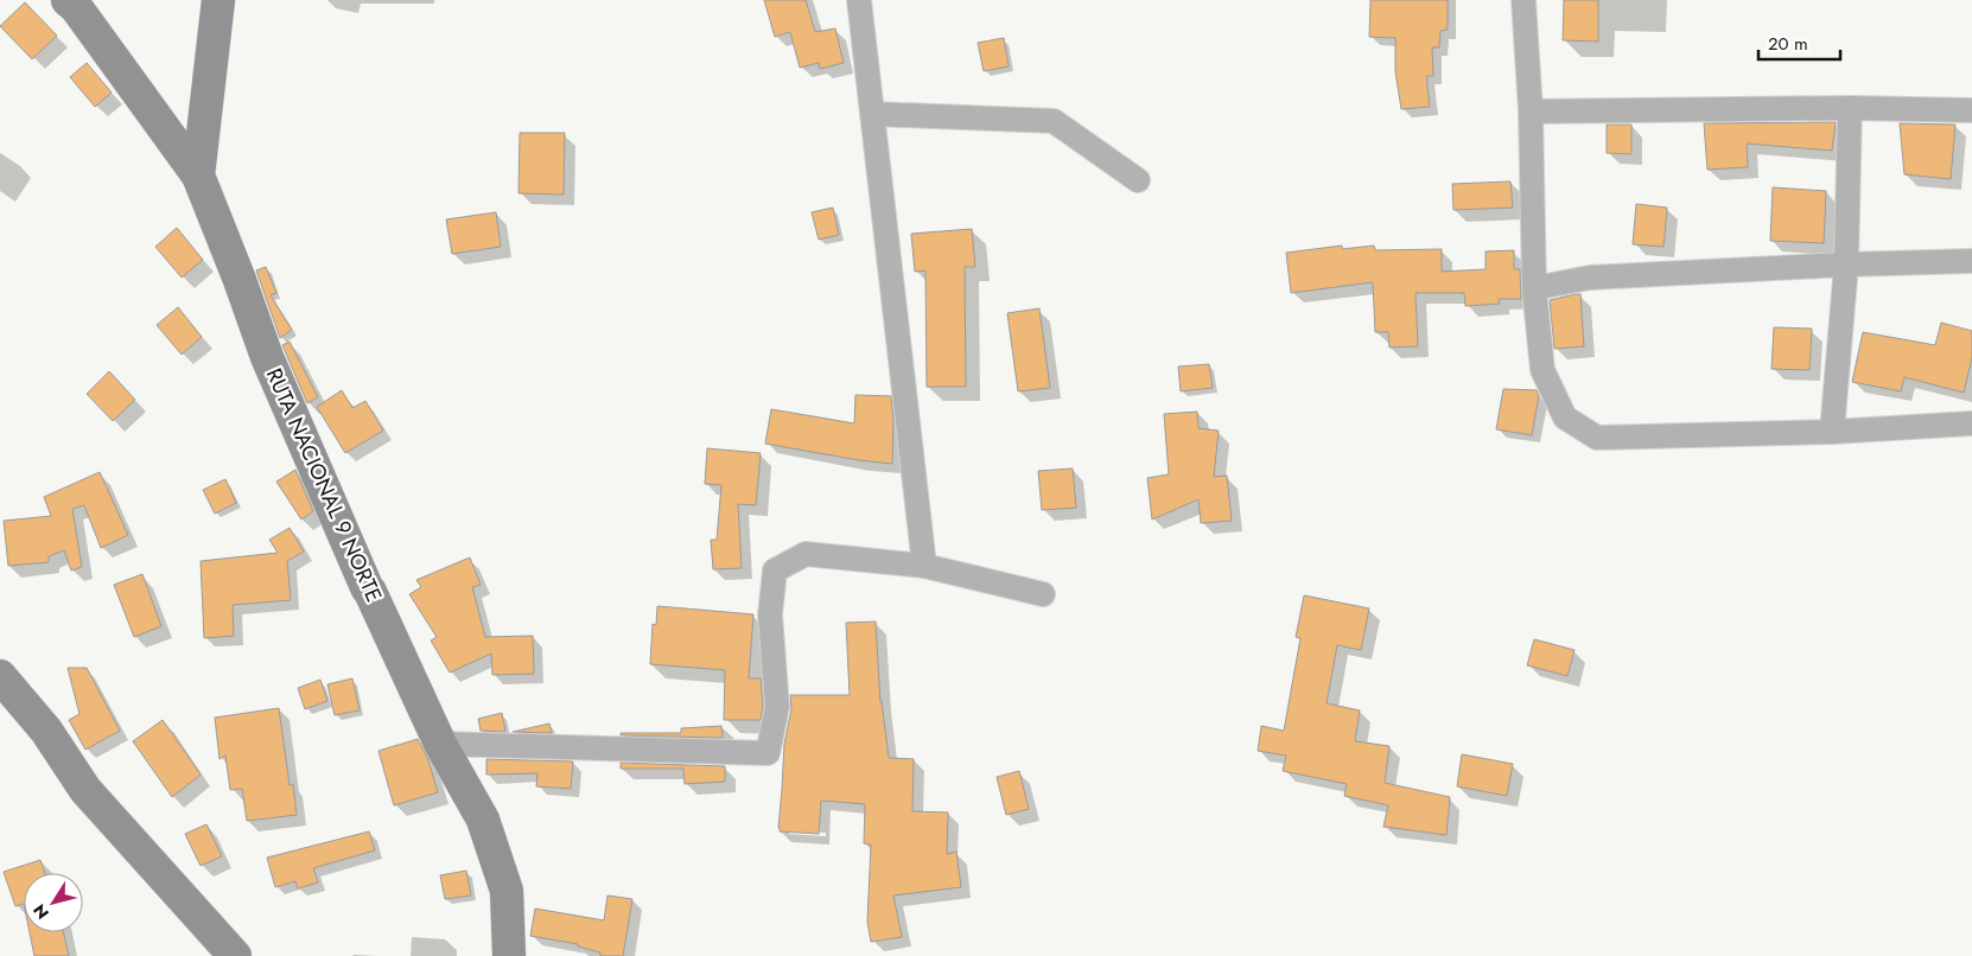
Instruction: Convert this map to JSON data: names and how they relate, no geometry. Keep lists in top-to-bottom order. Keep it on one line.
{"streets":{"main road":["RUTA NACIONAL 9 NORTE"]},"scale_bar":"20 m","north":"bottom left"}
